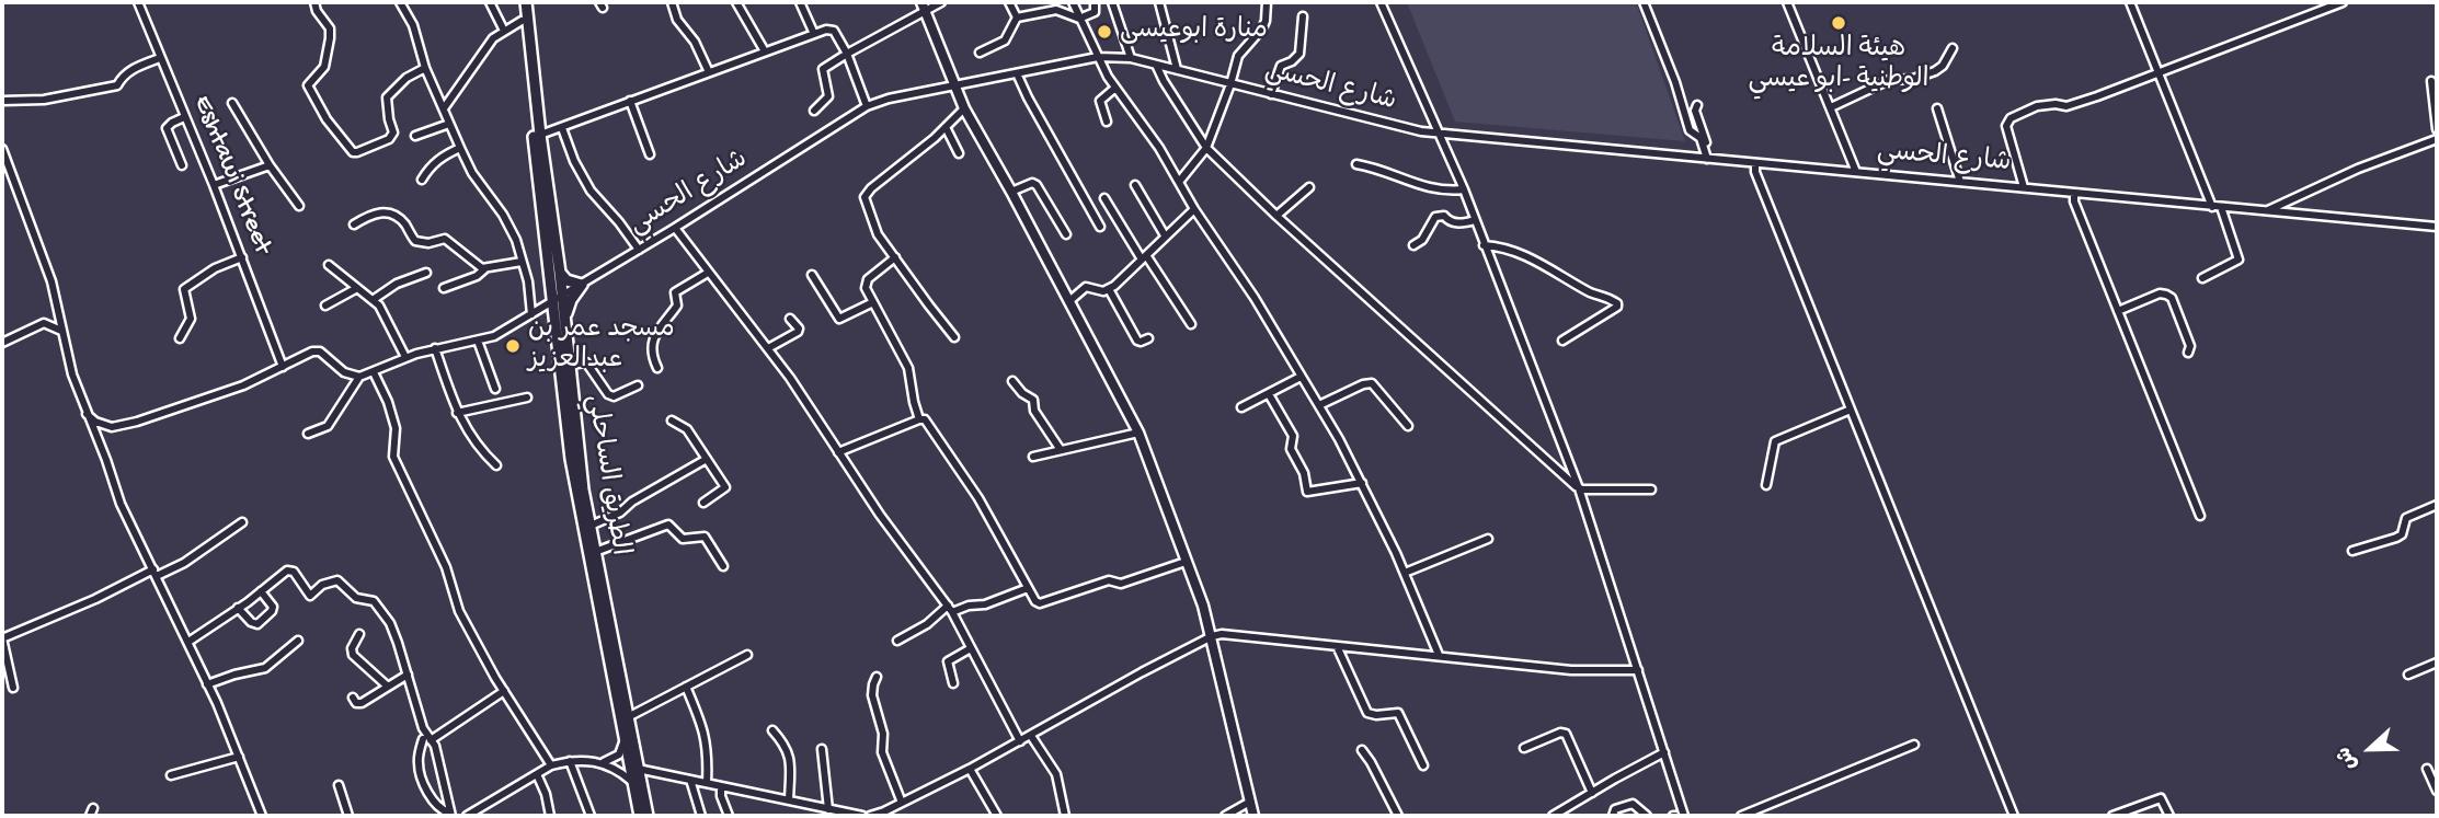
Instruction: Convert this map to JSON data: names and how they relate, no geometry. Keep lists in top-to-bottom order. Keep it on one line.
{"streets":{"highway":["الطريق الساحلي"],"street":["شارع الحسي","Eshtawi Street"]},"crossings":[["شارع الحسي","الطريق الساحلي"]],"places":["هيئة السلامة الوطنية -ابو عيسي","منارة ابوعيسى","مسجد عمر بن عبدالعزيز"],"north":"left"}
